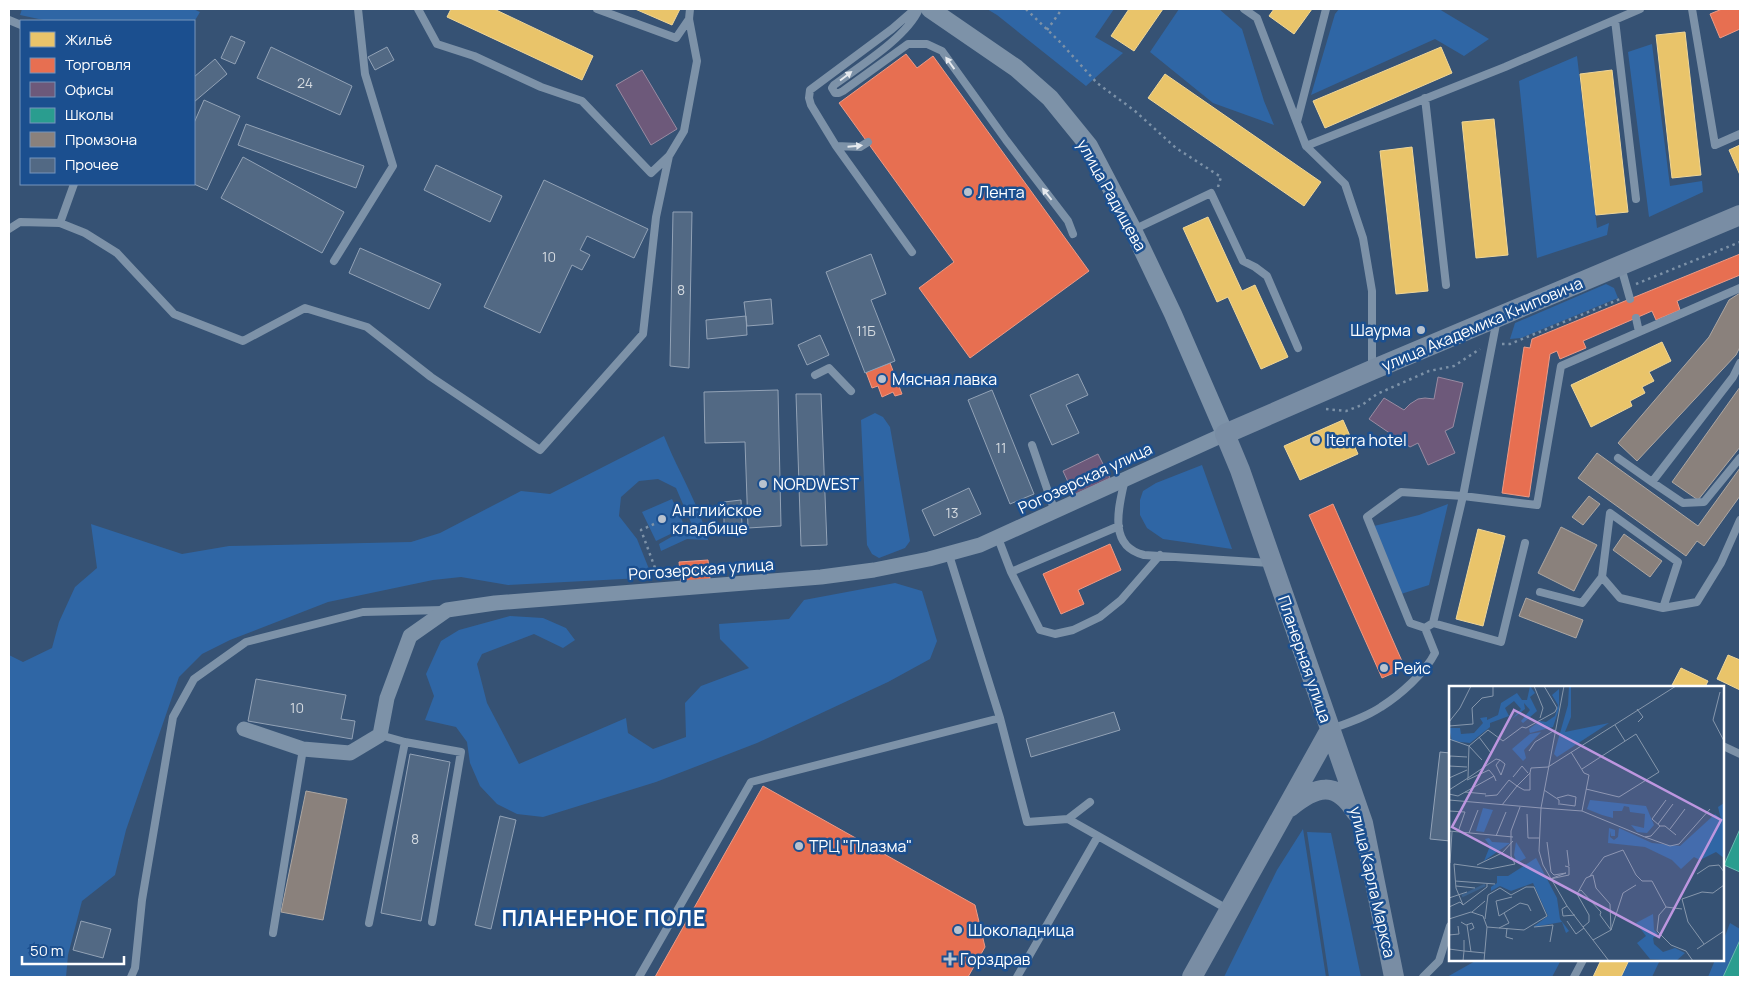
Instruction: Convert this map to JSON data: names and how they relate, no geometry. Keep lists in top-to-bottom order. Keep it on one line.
{"streets":{"main road":["улица Академика Книповича","Планерная улица","улица Карла Маркса"],"street":["улица Радищева","Рогозерская улица"]},"crossings":[["улица Радищева","улица Академика Книповича"],["улица Радищева","Рогозерская улица"],["улица Радищева","Планерная улица"],["улица Академика Книповича","Рогозерская улица"],["улица Академика Книповича","Планерная улица"],["Рогозерская улица","Планерная улица"],["Планерная улица","улица Карла Маркса"]],"districts":["ПЛАНЕРНОЕ ПОЛЕ"],"places":{"other":["Лента","Шаурма","Мясная лавка","Iterra hotel","NORDWEST","Английское кладбище","Рейс","ТРЦ \"Плазма\"","Шоколадница"],"health":["Горздрав"]},"house_numbers":["24","10","8","11Б","11","13","10","8"],"legend":["Жильё","Торговля","Офисы","Школы","Промзона","Прочее"],"scale_bar":"50 m"}
